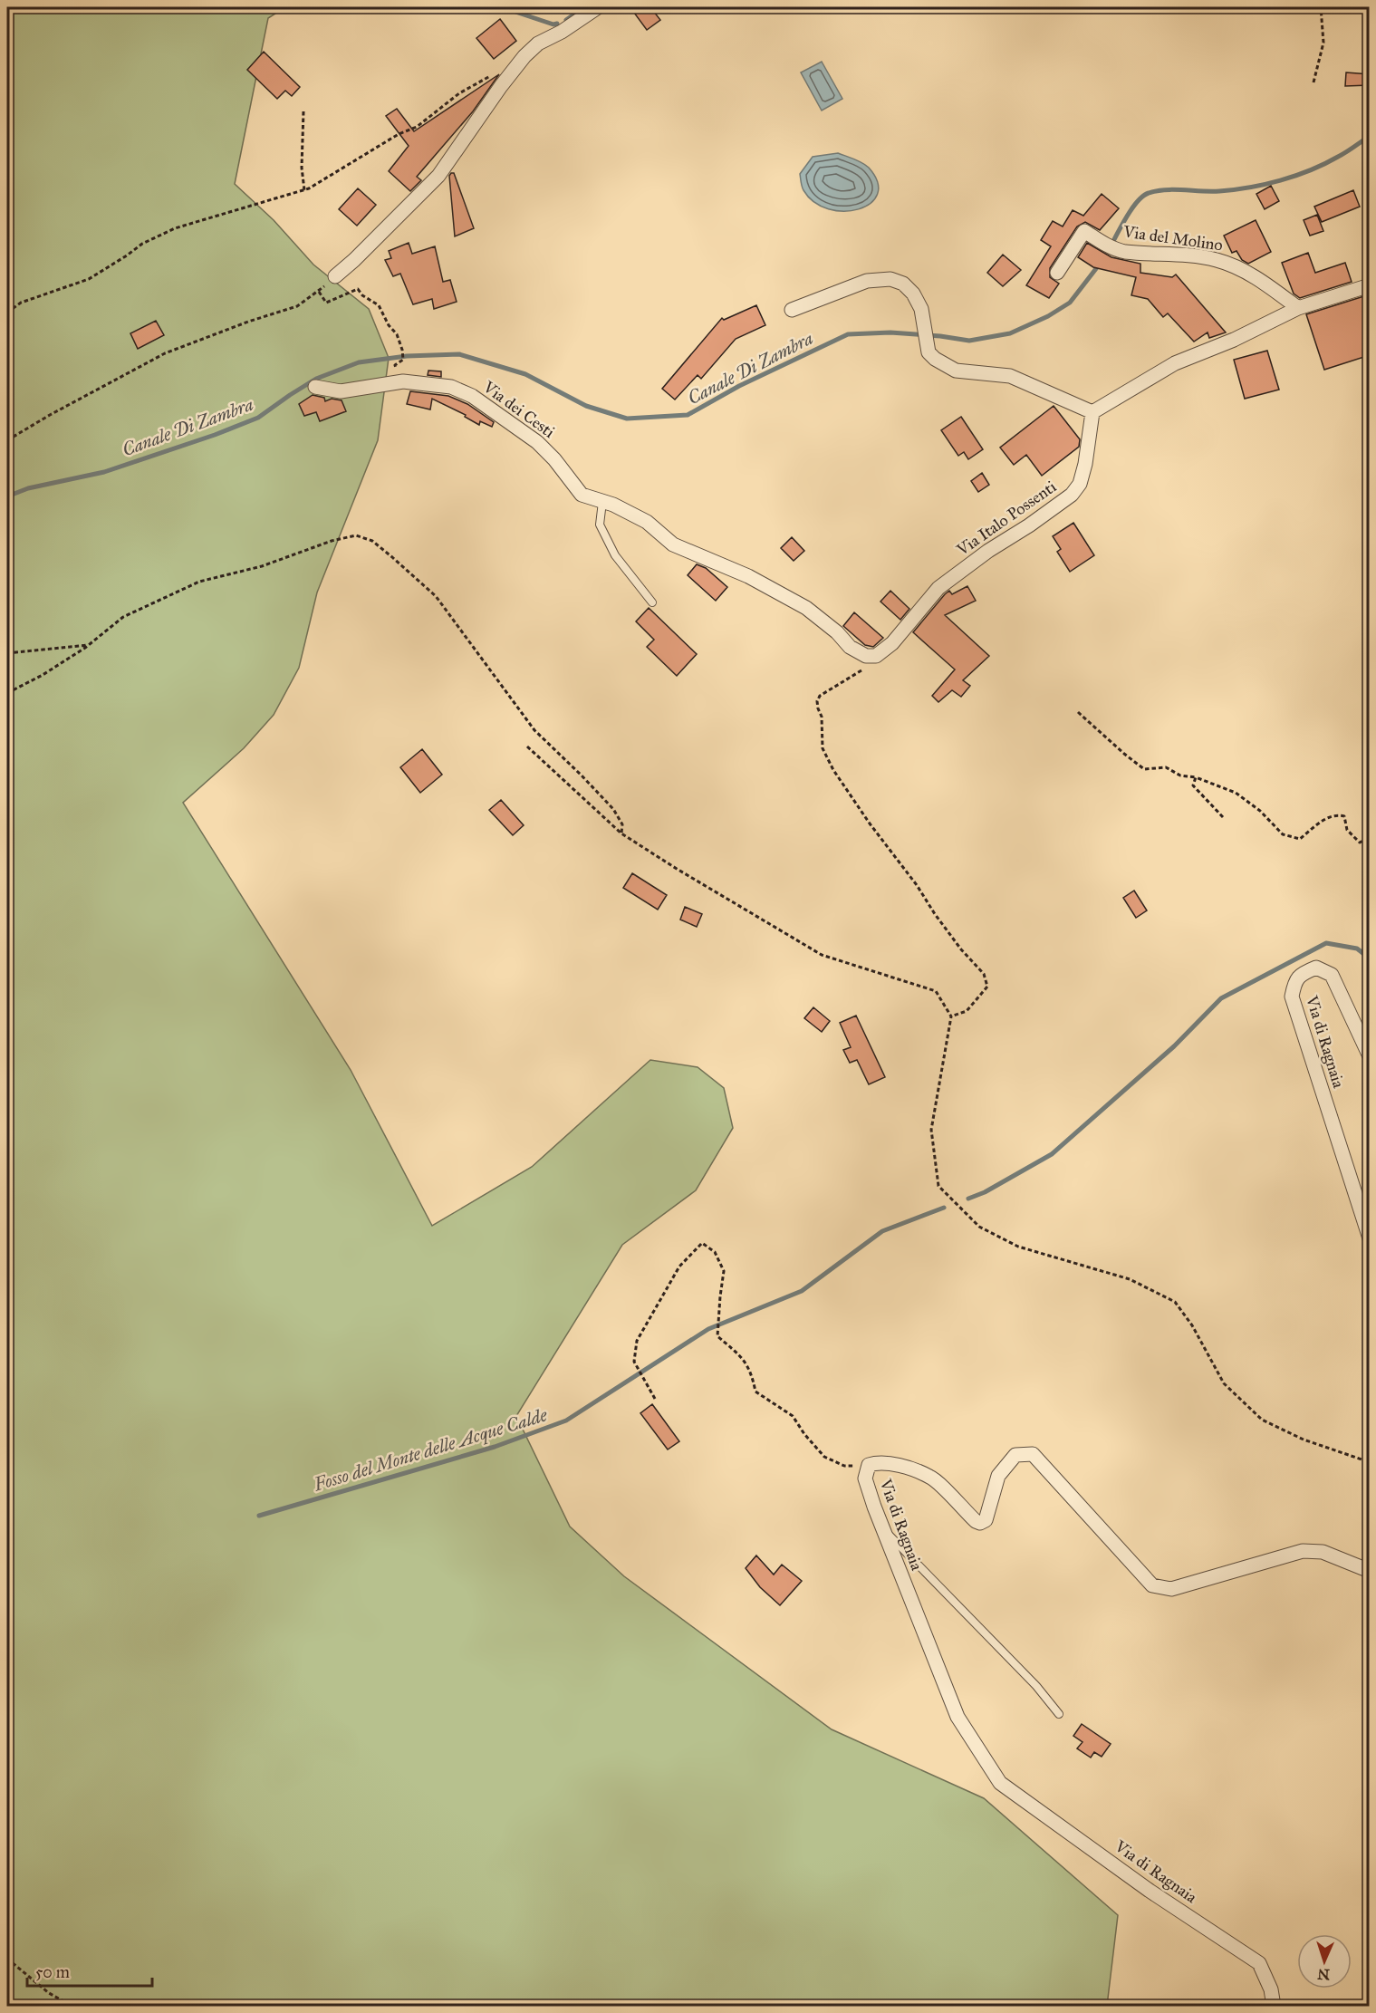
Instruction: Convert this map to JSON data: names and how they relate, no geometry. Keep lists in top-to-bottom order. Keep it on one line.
{"streets":{"street":["Via del Molino","Via dei Cesti","Via Italo Possenti","Via di Ragnaia"]},"crossings":[["Via dei Cesti","Via Italo Possenti"]],"water":["Canale Di Zambra","Fosso del Monte delle Acque Calde"],"scale_bar":"50 m","north":"bottom"}
